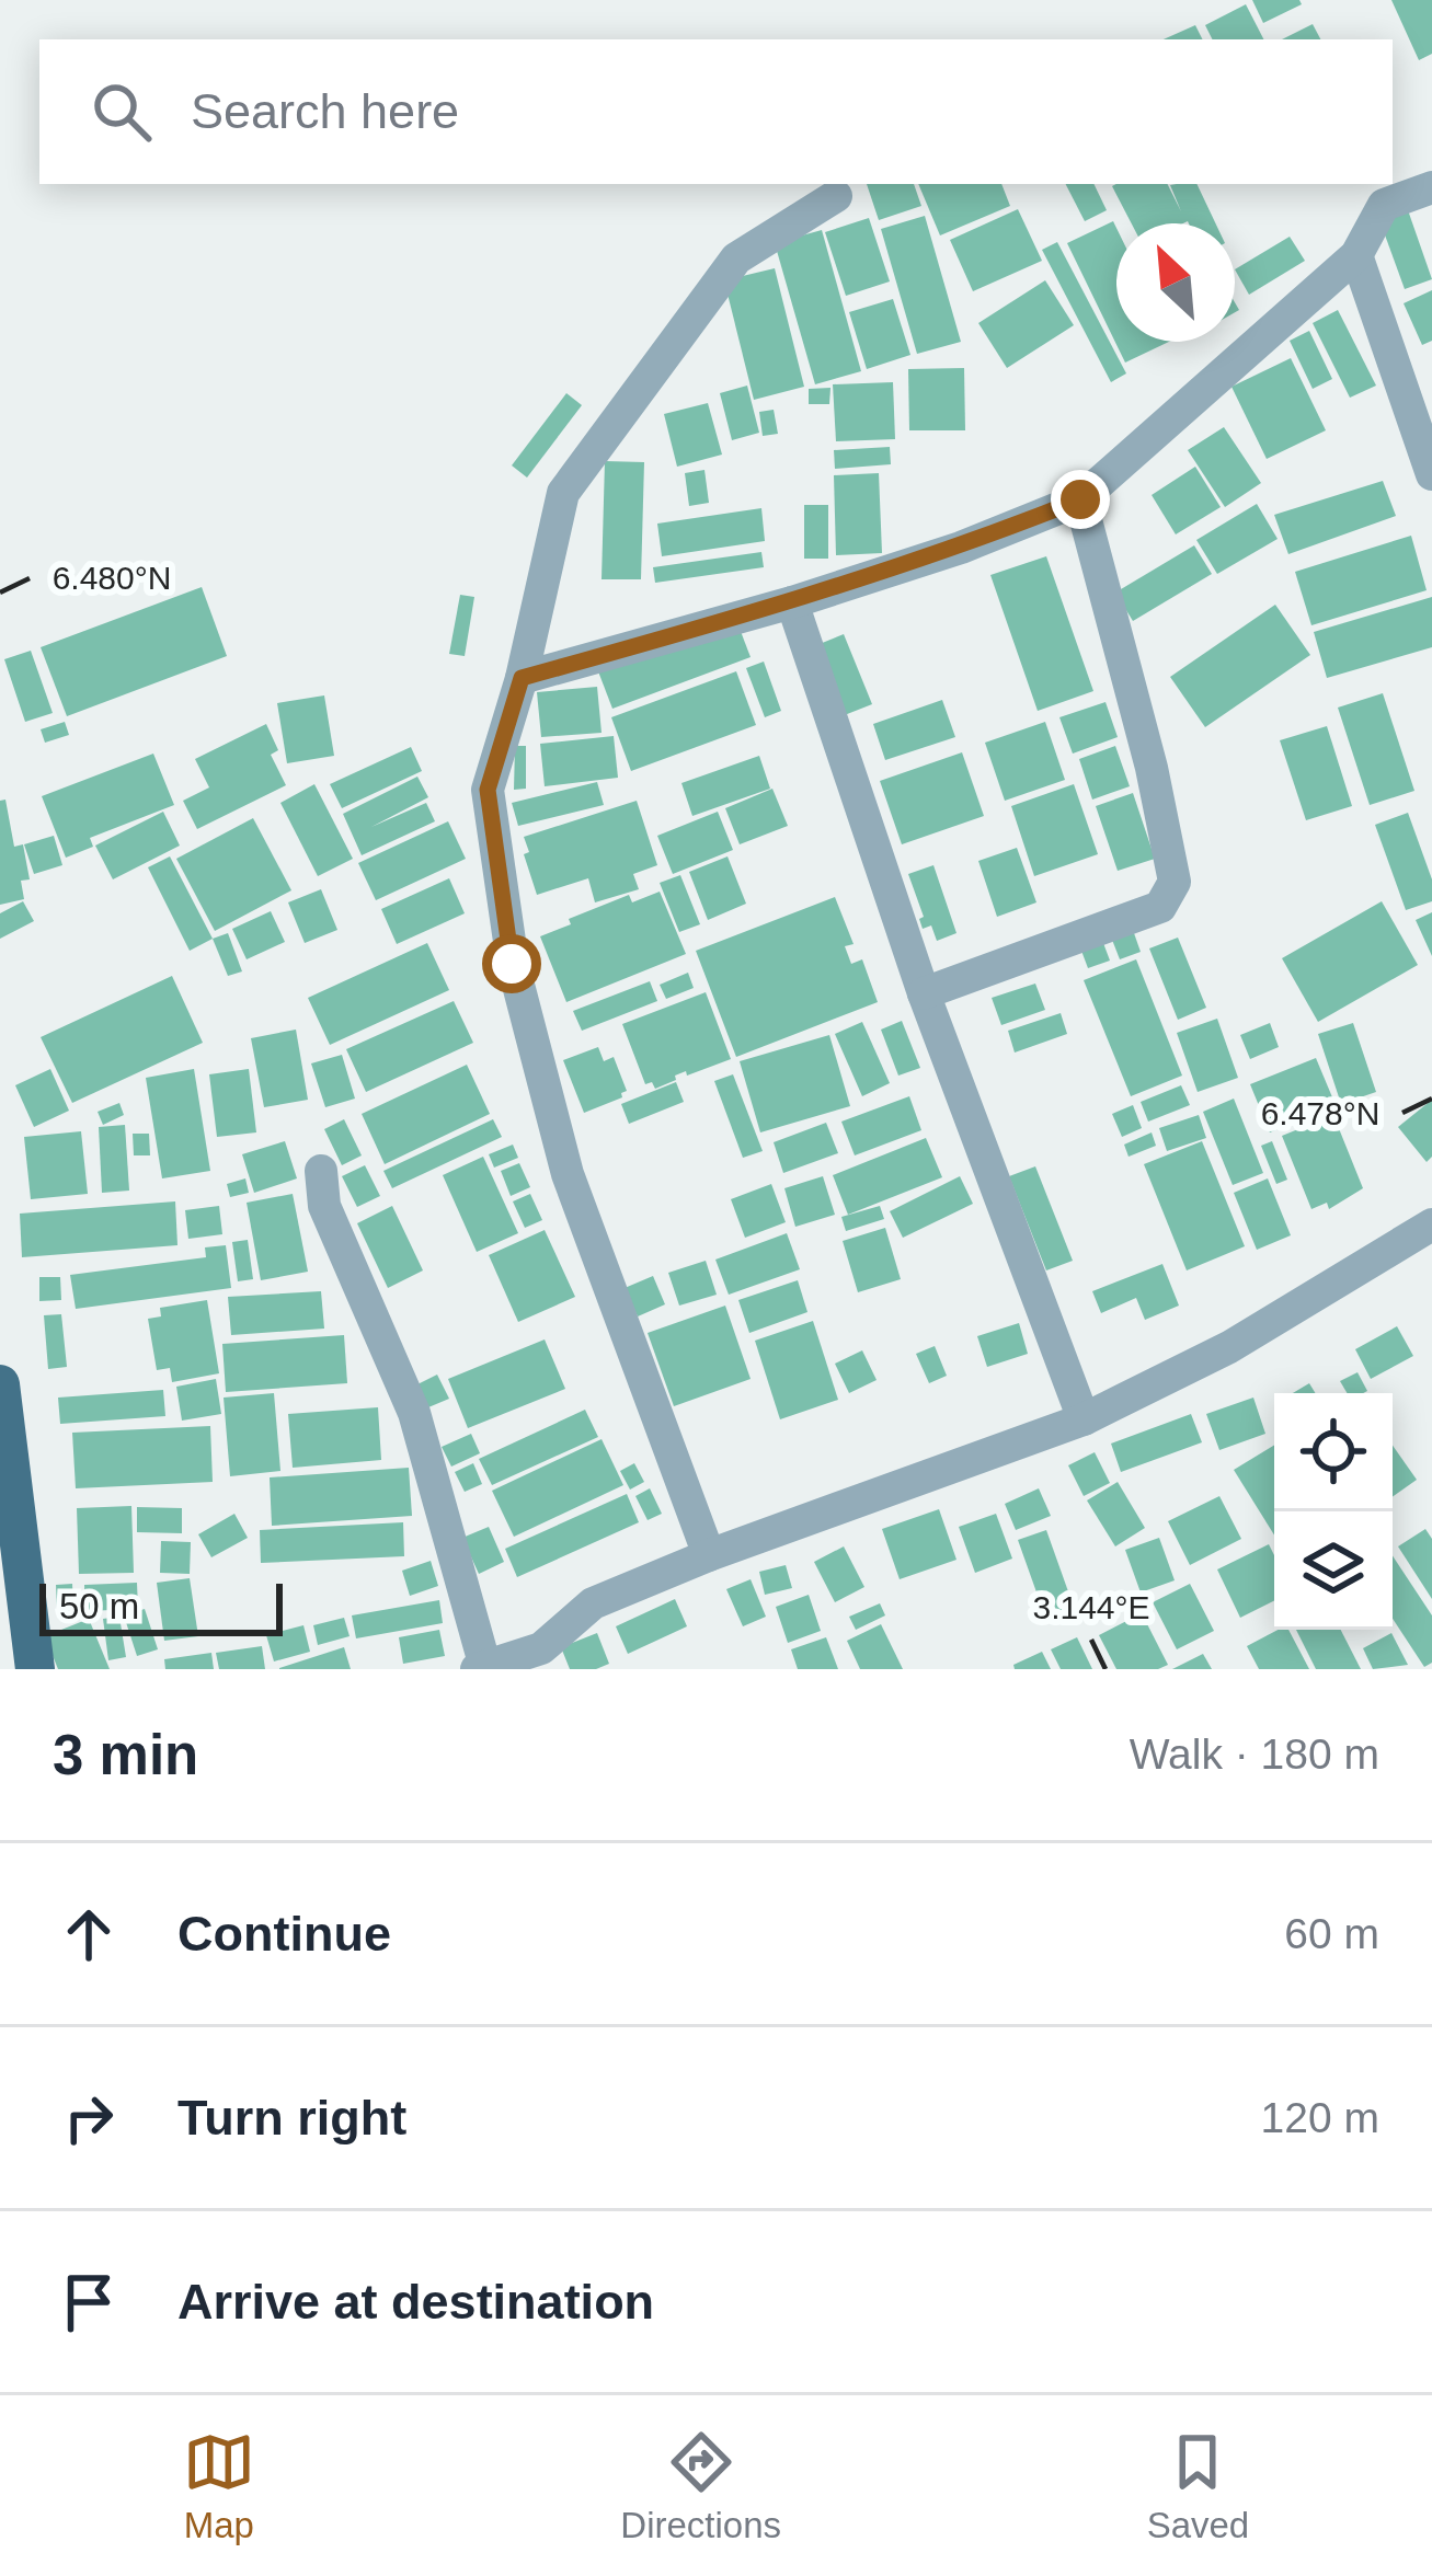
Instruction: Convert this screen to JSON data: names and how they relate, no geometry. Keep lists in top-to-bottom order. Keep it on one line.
{"scale_bar":"50 m","north":"top left","page":{"search":"Search here","scale":"50 m","heading":["3 min","Walk · 180 m"],"list":[["Continue","60 m"],["Turn right","120 m"],"Arrive at destination"],"nav":["Map","Directions","Saved"]},"coordinates":["6.480°N","6.478°N","3.144°E"]}
